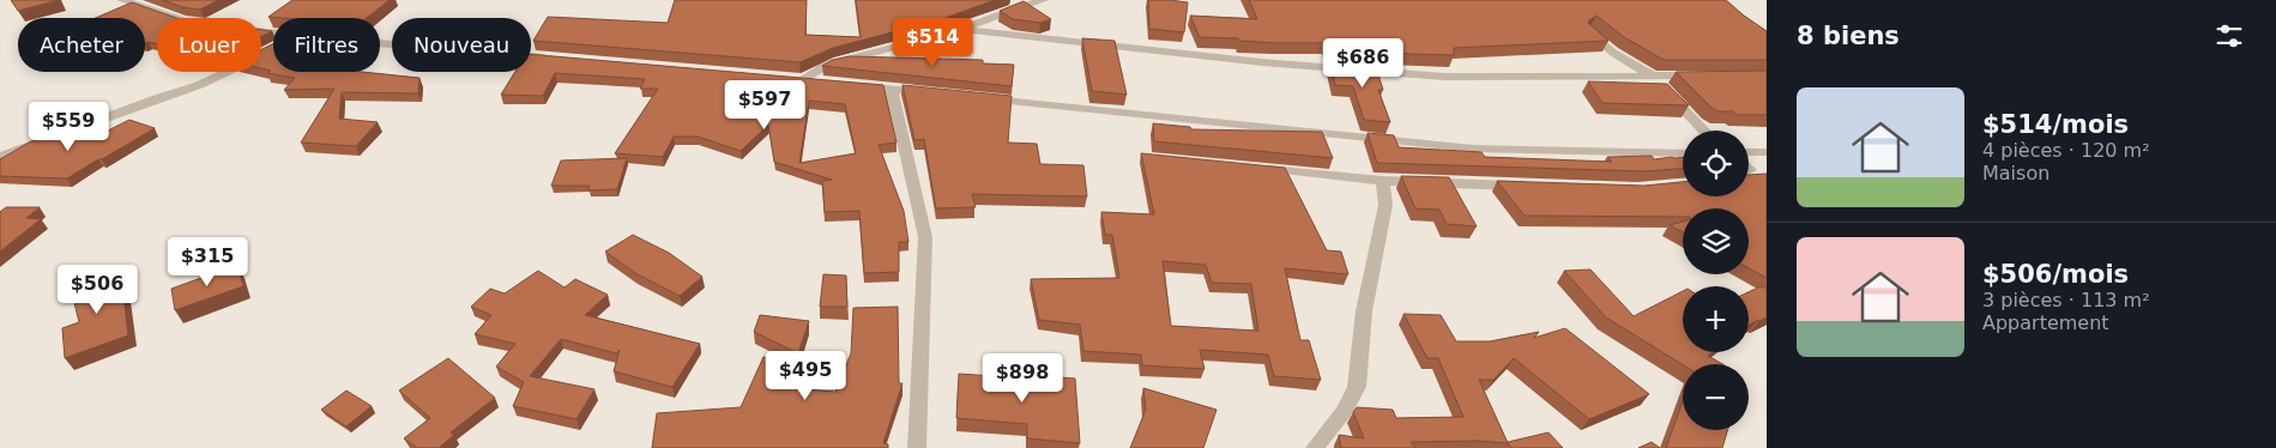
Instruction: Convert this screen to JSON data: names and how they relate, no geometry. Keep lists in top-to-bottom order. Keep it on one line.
{"page":{"heading":"8 biens","price":["$514","$686","$597","$559","$315","$506","$495","$898"],"chip":["Acheter","Louer","Filtres","Nouveau"],"list":[{"name":"$514/mois","note":"4 pièces · 120 m² · Maison"},{"name":"$506/mois","note":"3 pièces · 113 m² · Appartement"}],"map_buttons":["+","−"]}}
